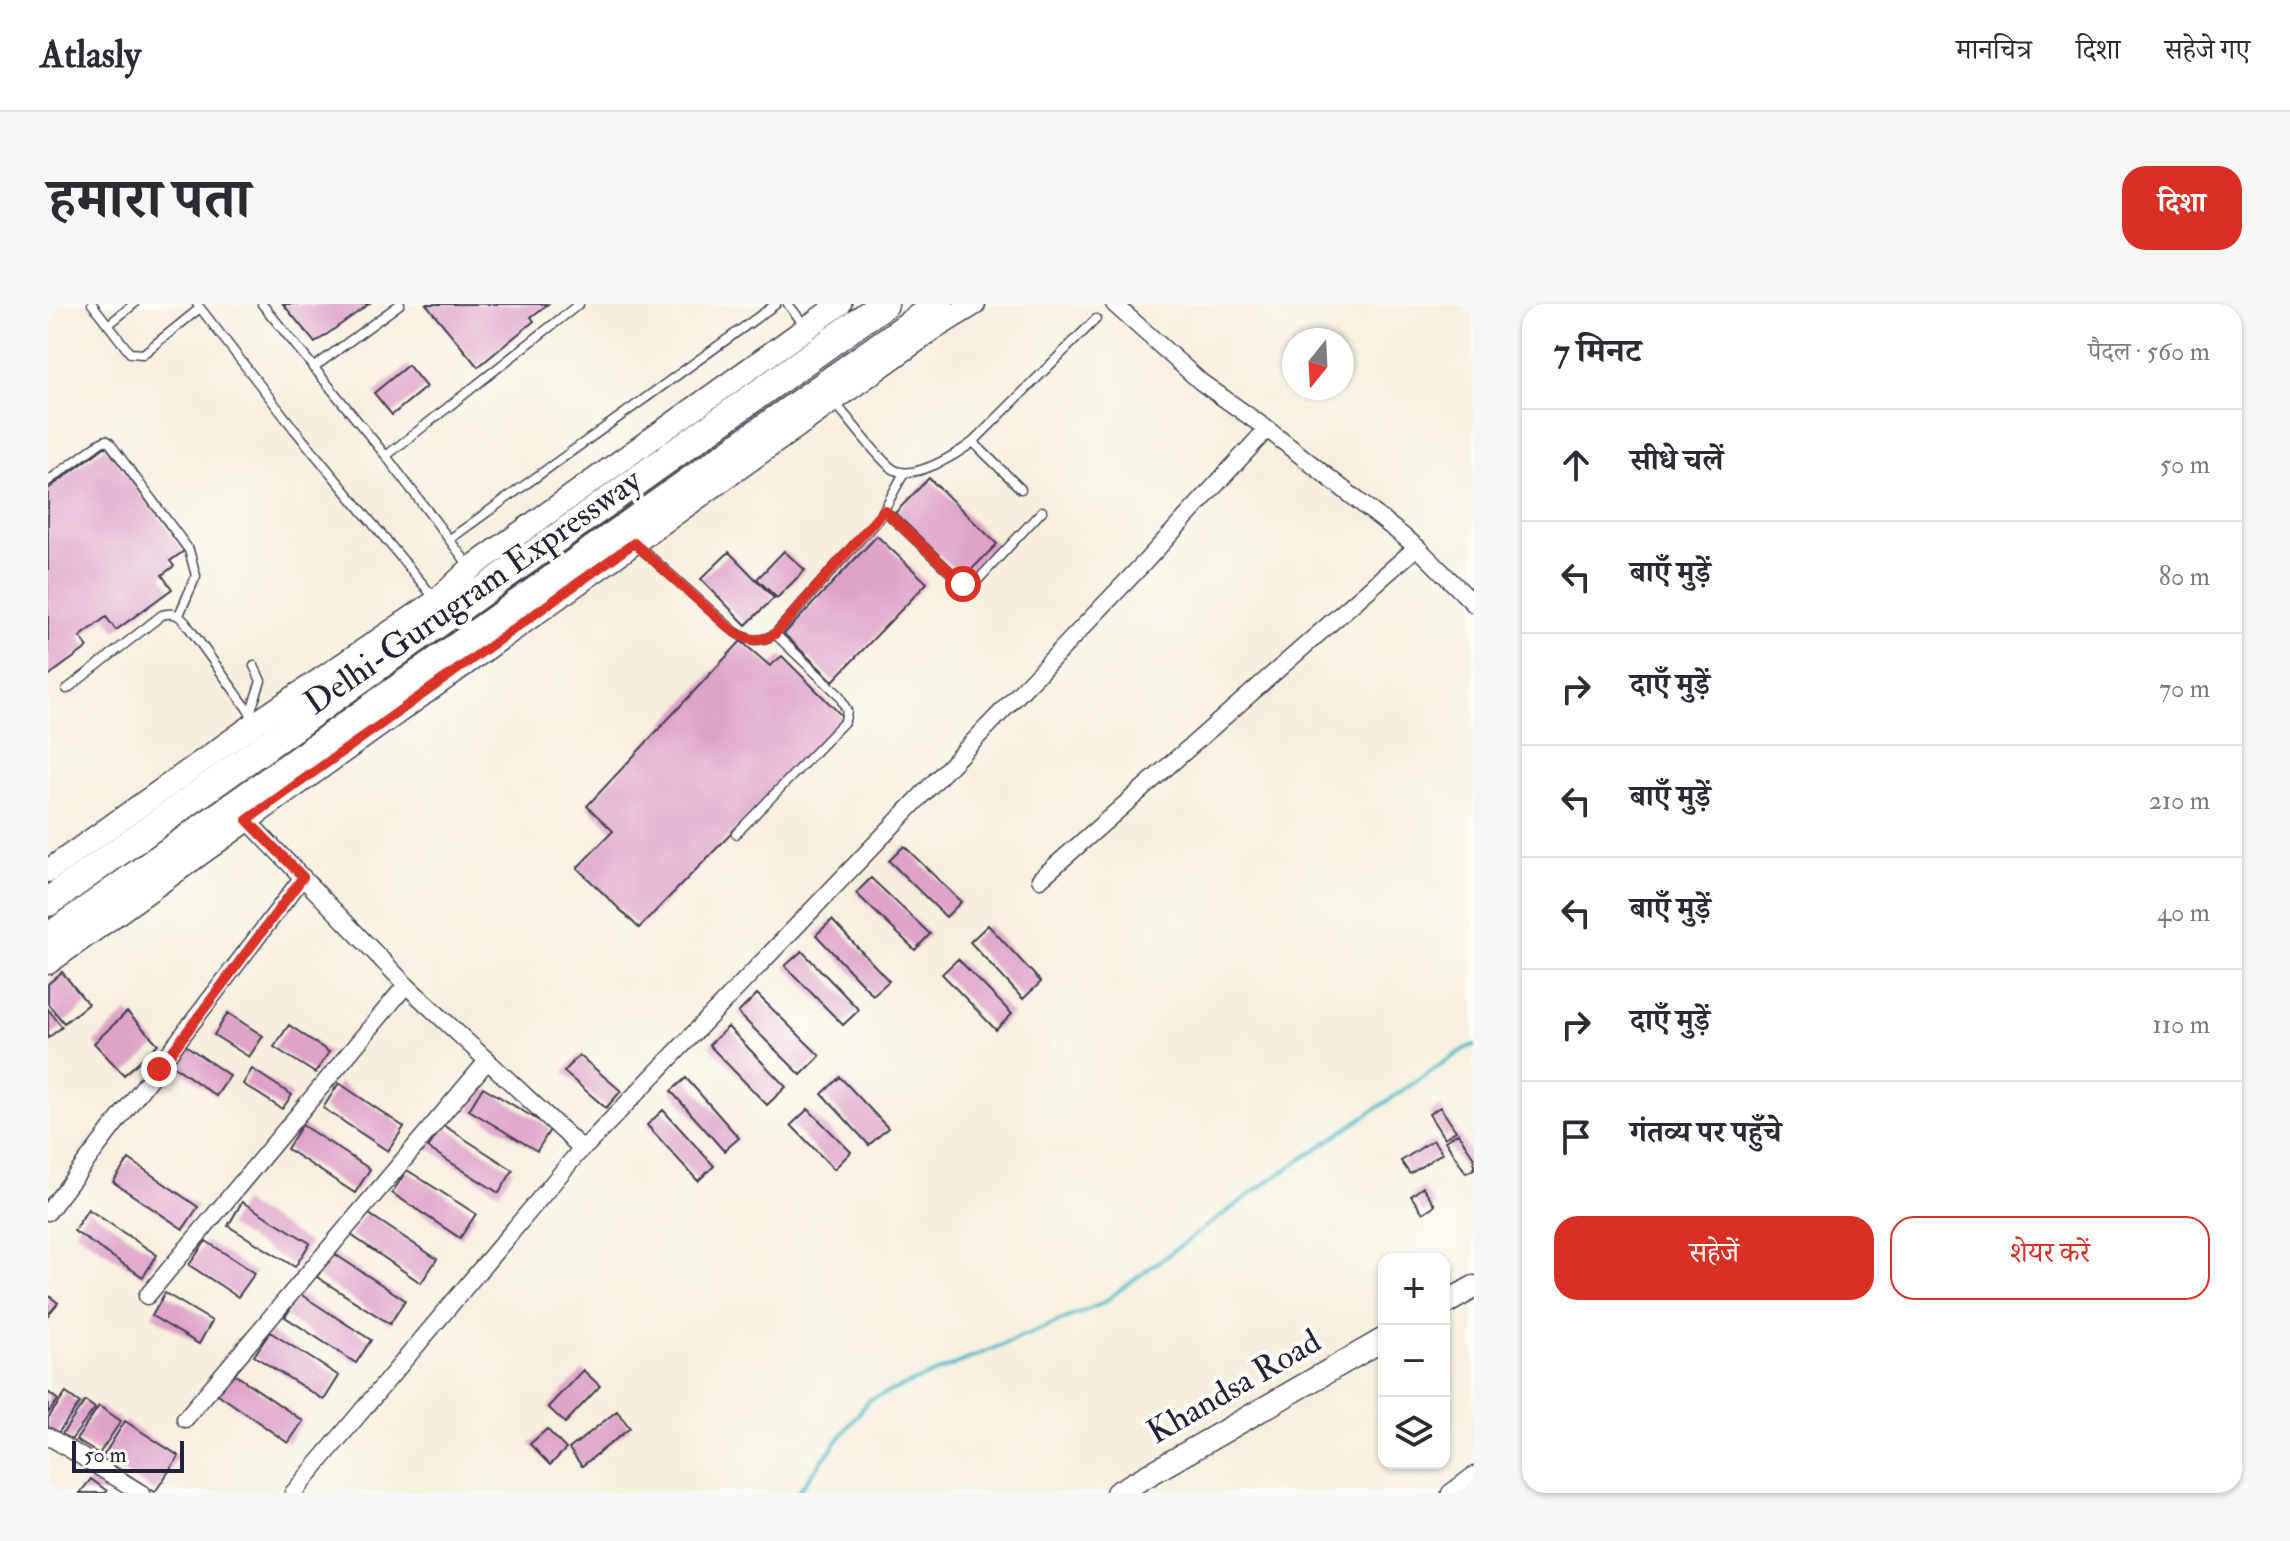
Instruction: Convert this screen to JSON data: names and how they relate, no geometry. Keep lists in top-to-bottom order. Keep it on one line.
{"streets":{"highway":["Delhi-Gurugram Expressway"],"main road":["Khandsa Road"]},"scale_bar":"50 m","north":"bottom","page":{"header":"Atlasly","nav":["मानचित्र","दिशा","सहेजे गए"],"title":"हमारा पता","buttons":["दिशा",["सहेजें","शेयर करें"]],"heading":["7 मिनट","पैदल · 560 m"],"list":[["सीधे चलें","50 m"],["बाएँ मुड़ें","80 m"],["दाएँ मुड़ें","70 m"],["बाएँ मुड़ें","210 m"],["बाएँ मुड़ें","40 m"],["दाएँ मुड़ें","110 m"],"गंतव्य पर पहुँचे"],"map_buttons":["+","−"],"scale":"50 m"}}
